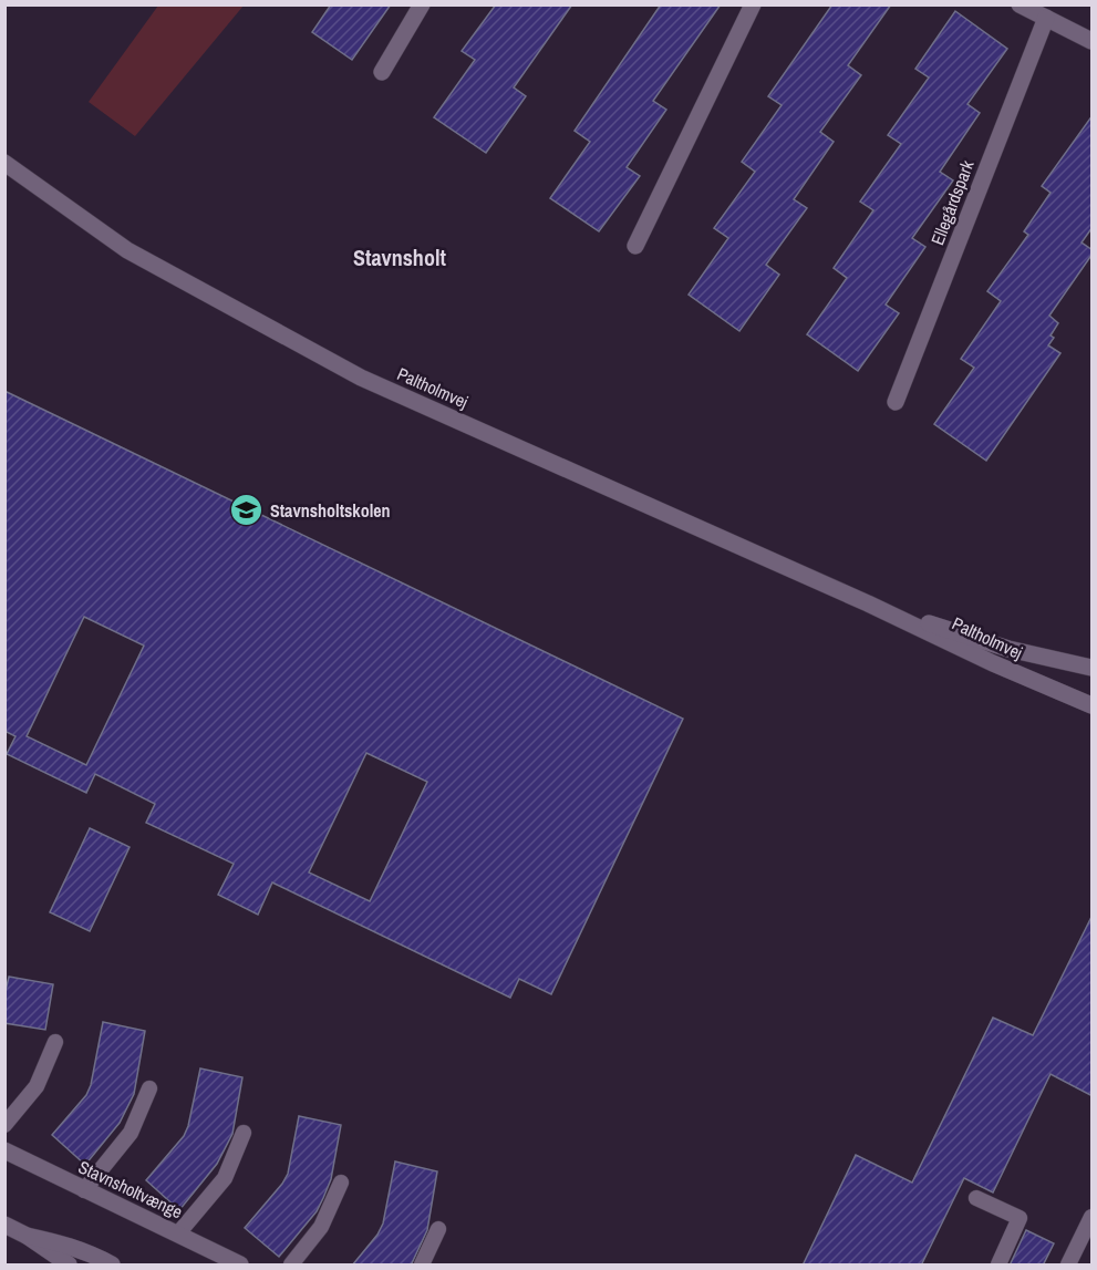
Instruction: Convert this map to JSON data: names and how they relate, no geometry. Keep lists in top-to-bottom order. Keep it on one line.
{"streets":{"street":["Ellegårdspark","Paltholmvej","Stavnsholtvænge"]},"districts":["Stavnsholt"],"places":{"school or university":["Stavnsholtskolen"]}}
